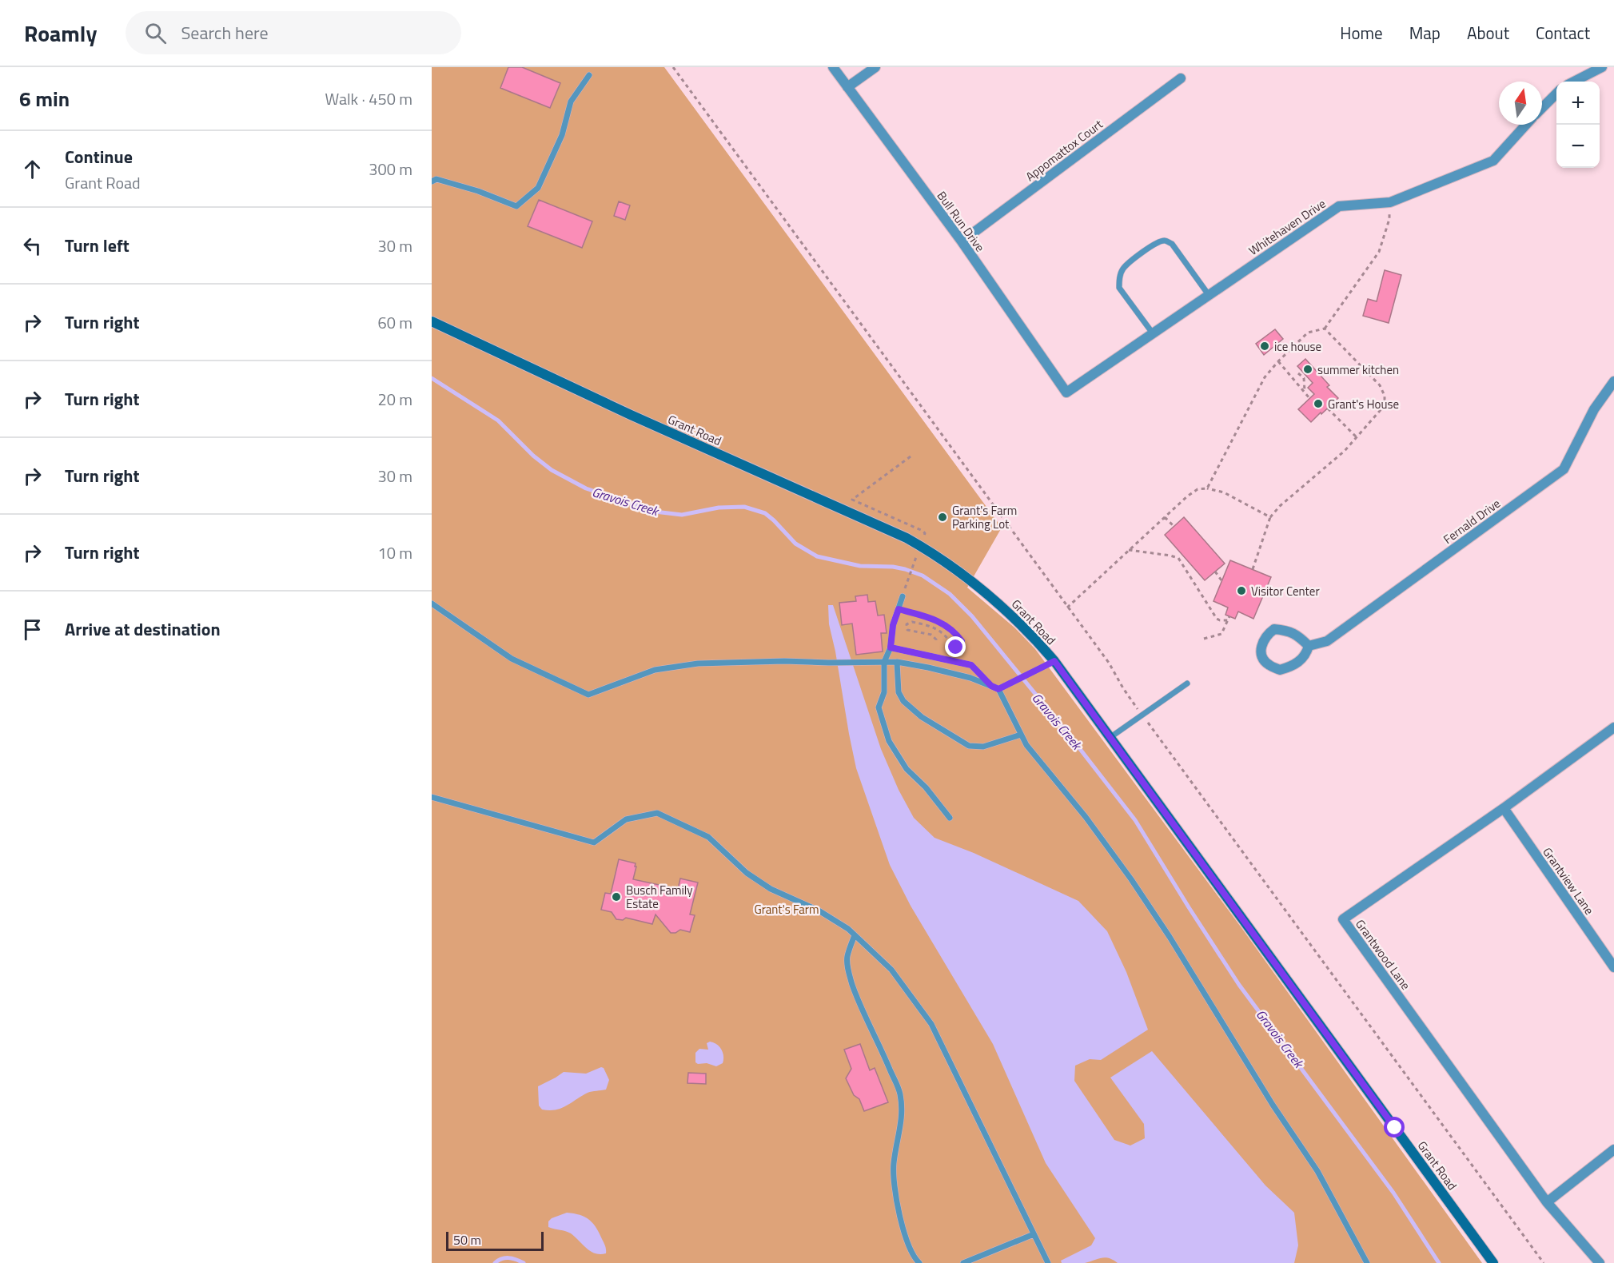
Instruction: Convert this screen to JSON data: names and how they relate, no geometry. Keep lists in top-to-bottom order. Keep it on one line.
{"streets":{"street":["Appomattox Court","Bull Run Drive","Whitehaven Drive","Grant Road","Fernald Drive","Grantview Lane","Grantwood Lane"]},"crossings":[["Appomattox Court","Bull Run Drive"],["Bull Run Drive","Whitehaven Drive"],["Grantview Lane","Grantwood Lane"]],"water":["Gravois Creek"],"parks":["Grant's Farm"],"places":["ice house","summer kitchen","Grant's House","Grant's Farm Parking Lot","Visitor Center","Busch Family Estate"],"scale_bar":"50 m","north":"top","page":{"header":"Roamly","search":"Search here","nav":["Home","Map","About","Contact"],"heading":["6 min","Walk · 450 m"],"map_buttons":["+","−"],"list":[["Continue","Grant Road","300 m"],["Turn left","30 m"],["Turn right","60 m"],["Turn right","20 m"],["Turn right","30 m"],["Turn right","10 m"],"Arrive at destination"],"scale":"50 m"}}
